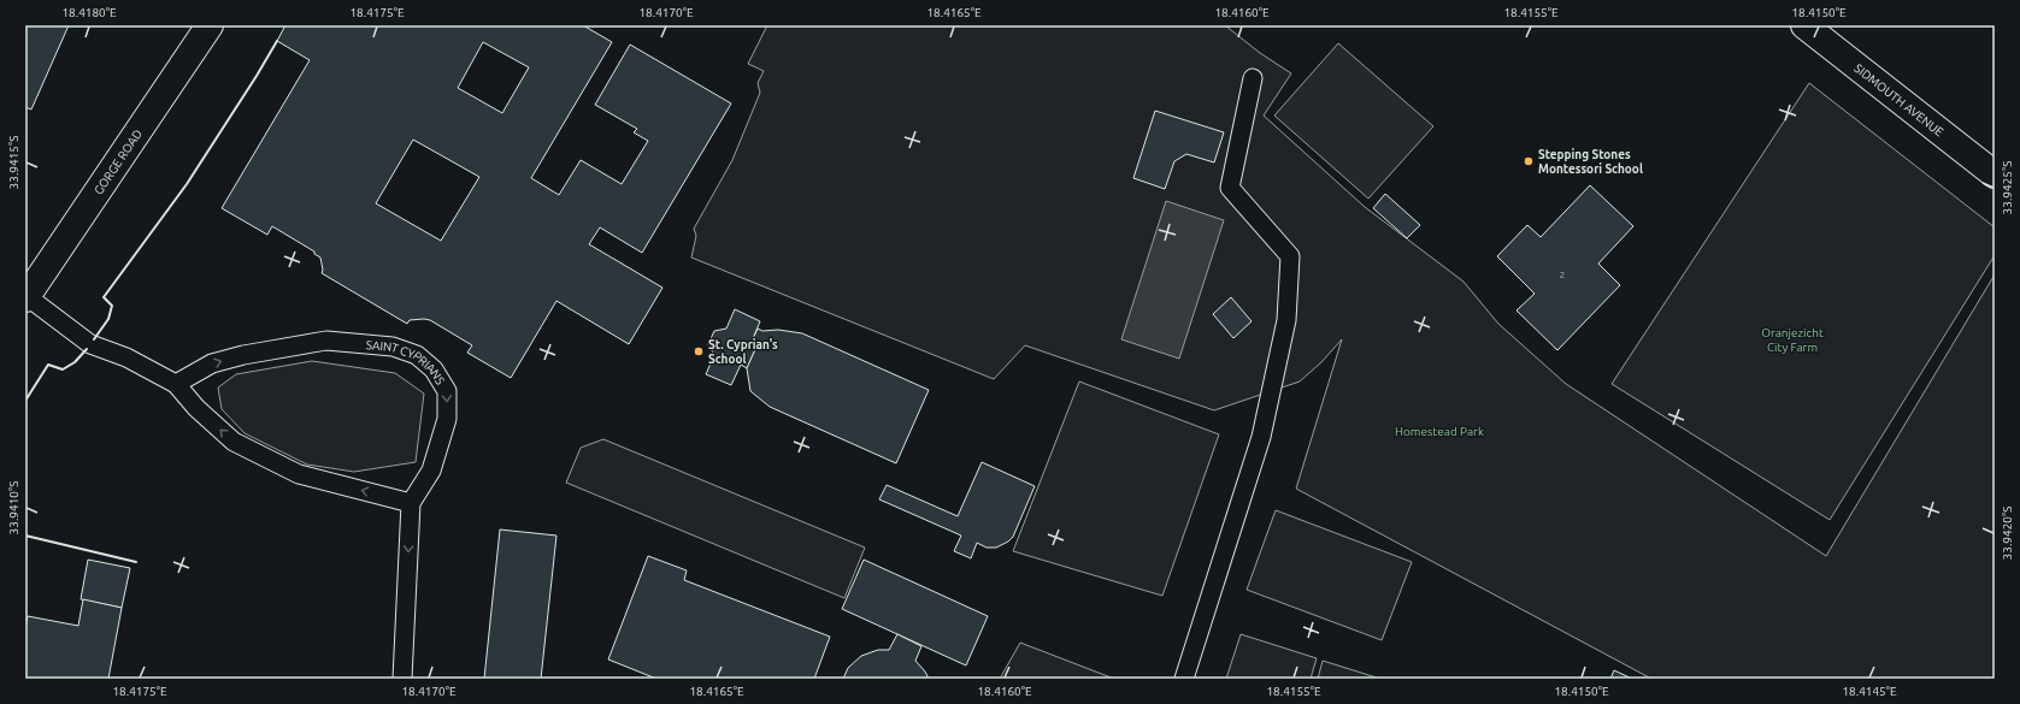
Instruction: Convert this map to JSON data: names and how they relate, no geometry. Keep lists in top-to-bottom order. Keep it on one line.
{"streets":{"street":["SIDMOUTH AVENUE","GORGE ROAD"],"lane":["SAINT CYPRIANS"]},"parks":["Oranjezicht City Farm","Homestead Park"],"places":["Stepping Stones Montessori School","St. Cyprian's School"],"house_numbers":["2"],"coordinates":["18.4180°E","18.4175°E","18.4170°E","18.4165°E","18.4160°E","18.4155°E","18.4150°E","33.9415°S","33.9425°S","33.9410°S","33.9420°S","18.4145°E"]}
